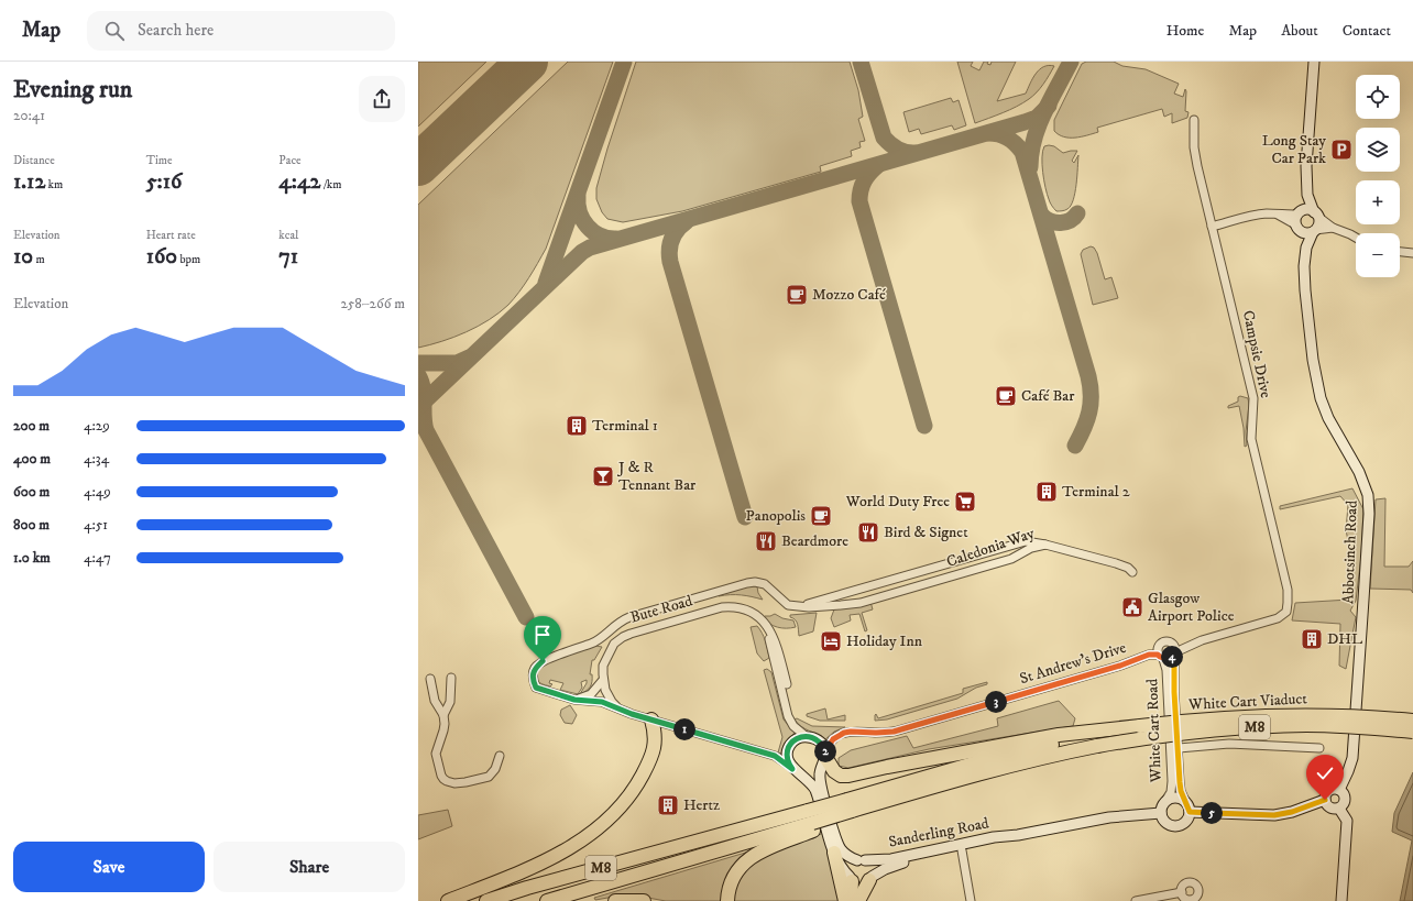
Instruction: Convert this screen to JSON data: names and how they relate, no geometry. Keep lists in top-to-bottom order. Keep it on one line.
{"streets":{"highway":["White Cart Viaduct","M8"],"street":["Campsie Drive","Caledonia Way","Abbotsinch Road","Bute Road","St Andrew's Drive","White Cart Road","Sanderling Road"]},"crossings":[["Campsie Drive","St Andrew's Drive"],["Campsie Drive","White Cart Road"],["St Andrew's Drive","White Cart Road"],["White Cart Viaduct","M8"],["White Cart Road","Sanderling Road"]],"places":{"parking":["Long Stay Car Park"],"cafe":["Mozzo Café","Café Bar","Panopolis"],"building":["Terminal 1","Terminal 2","DHL","Hertz"],"bar":["J & R Tennant Bar"],"supermarket":["World Duty Free"],"restaurant":["Bird & Signet","Beardmore"],"public building":["Glasgow Airport Police"],"hotel":["Holiday Inn"]},"page":{"header":"Map","search":"Search here","nav":["Home","Map","About","Contact"],"heading":["Evening run","20:41"],"map_buttons":["+","−"],"stats":[["Distance","1.12 km"],["Time","5:16"],["Pace","4:42 /km"],["Elevation","10 m"],["Heart rate","160 bpm"],["kcal","71"]],"chart":["Elevation","258–266 m"],"list":[{"name":"200 m","note":"4:29"},{"name":"400 m","note":"4:34"},{"name":"600 m","note":"4:49"},{"name":"800 m","note":"4:51"},{"name":"1.0 km","note":"4:47"}],"pins":["4","3","1","2","5"],"buttons":["Save","Share"]}}
